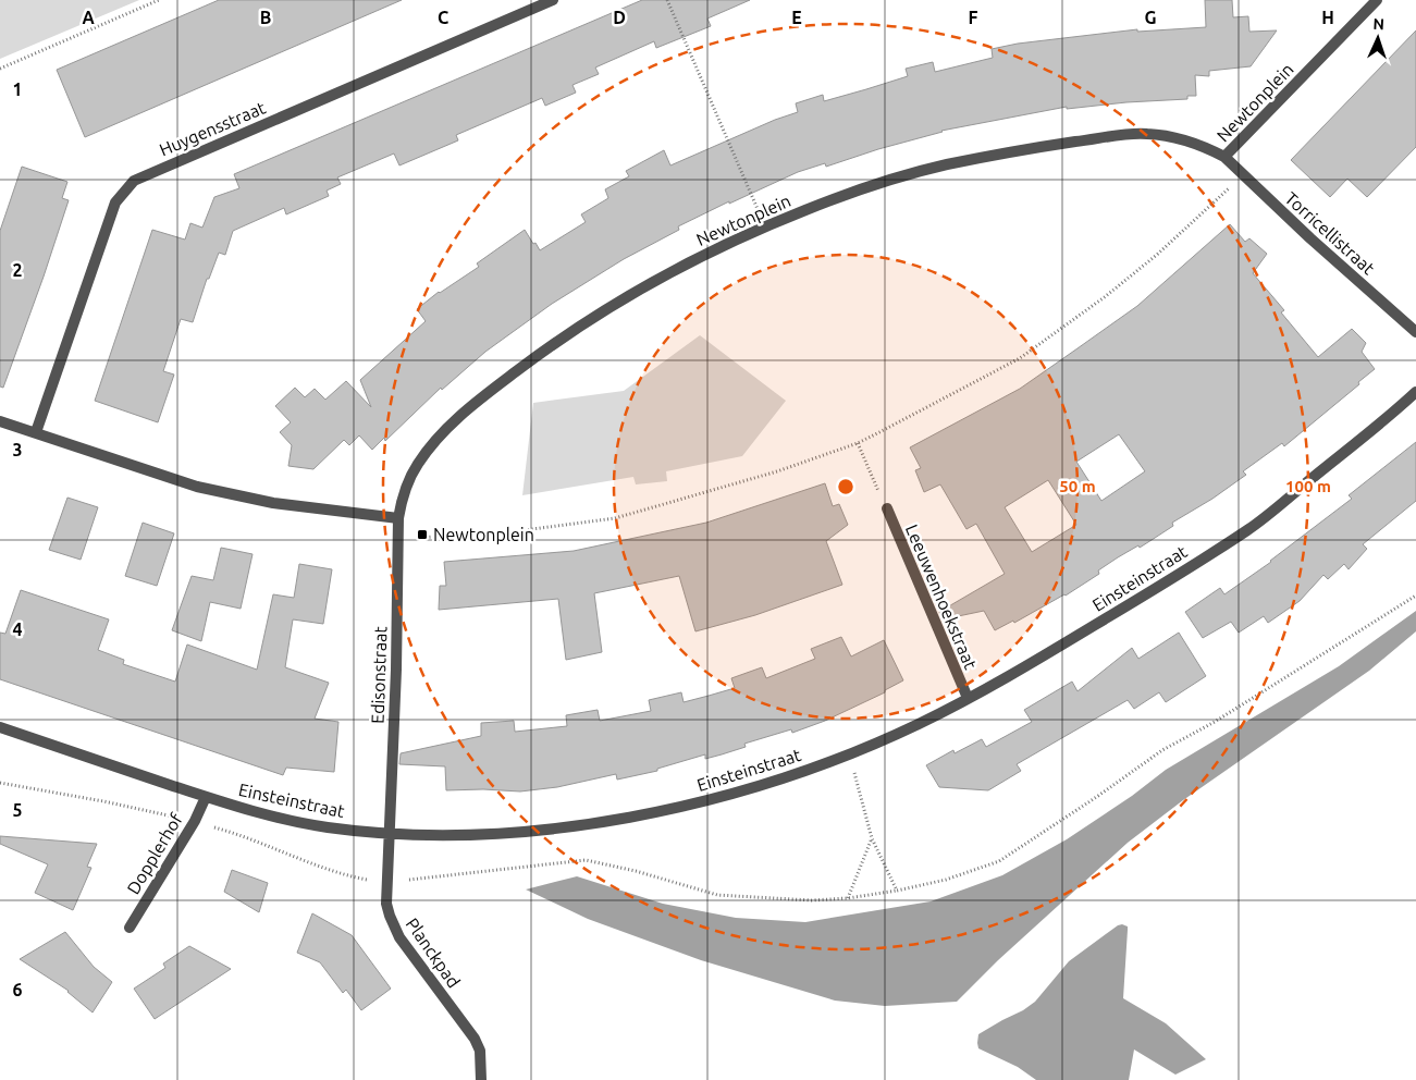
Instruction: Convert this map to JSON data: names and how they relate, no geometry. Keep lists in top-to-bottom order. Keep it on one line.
{"streets":{"street":["Newtonplein","Huygensstraat","Torricellistraat","Einsteinstraat","Leeuwenhoekstraat","Edisonstraat","Dopplerhof","Planckpad"]},"crossings":[["Newtonplein","Torricellistraat"],["Newtonplein","Edisonstraat"],["Einsteinstraat","Leeuwenhoekstraat"],["Einsteinstraat","Edisonstraat"],["Einsteinstraat","Dopplerhof"],["Einsteinstraat","Planckpad"],["Edisonstraat","Planckpad"]],"places":{"transit":["Newtonplein"]},"north":"top","grid":{"columns":["A","B","C","D","E","F","G","H"],"rows":["1","2","3","4","5","6"]},"rings":["50 m","100 m"]}
